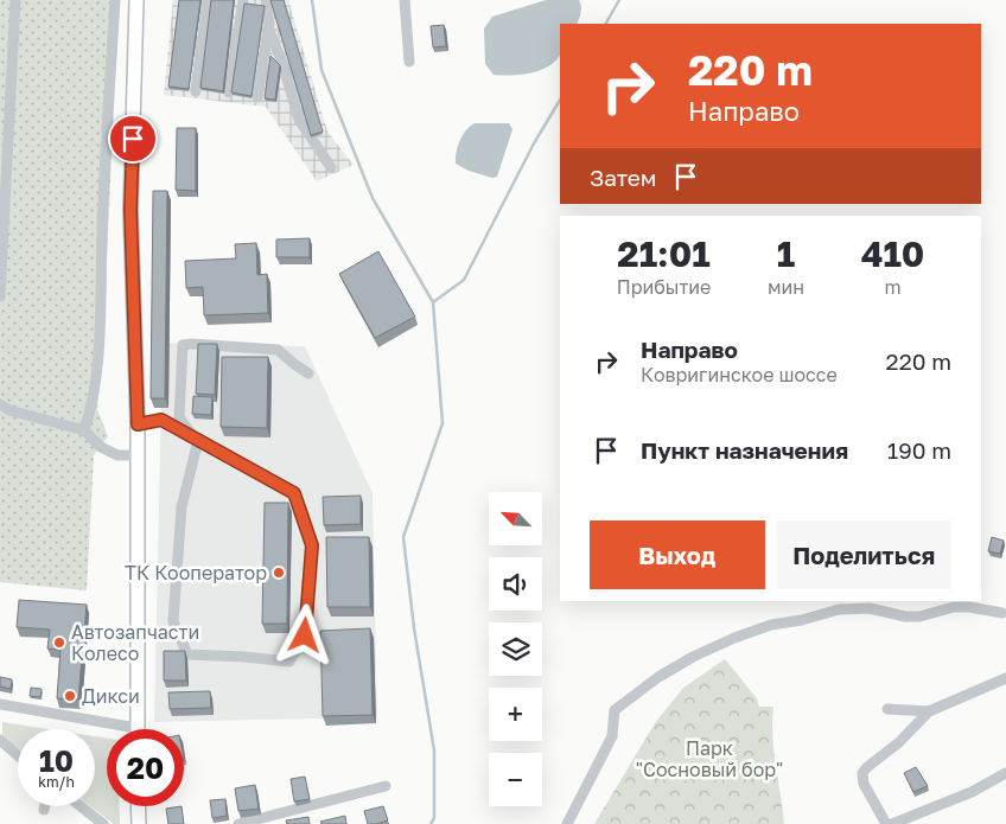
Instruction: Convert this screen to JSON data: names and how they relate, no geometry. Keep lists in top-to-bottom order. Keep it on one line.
{"parks":["Парк \"Сосновый бор\""],"places":["ТК Кооператор","Автозапчасти Колесо","Дикси"],"north":"top left","page":{"turn":["220 m","Направо"],"then":"Затем","eta":["21:01","Прибытие","1","мин","410","m"],"list":[{"name":"Направо","note":"Ковригинское шоссе","value":"220 m"},{"name":"Пункт назначения","value":"190 m"}],"map_buttons":["+","−"],"buttons":["Выход","Поделиться"],"speed":"10 km/h","limit":"20"}}
